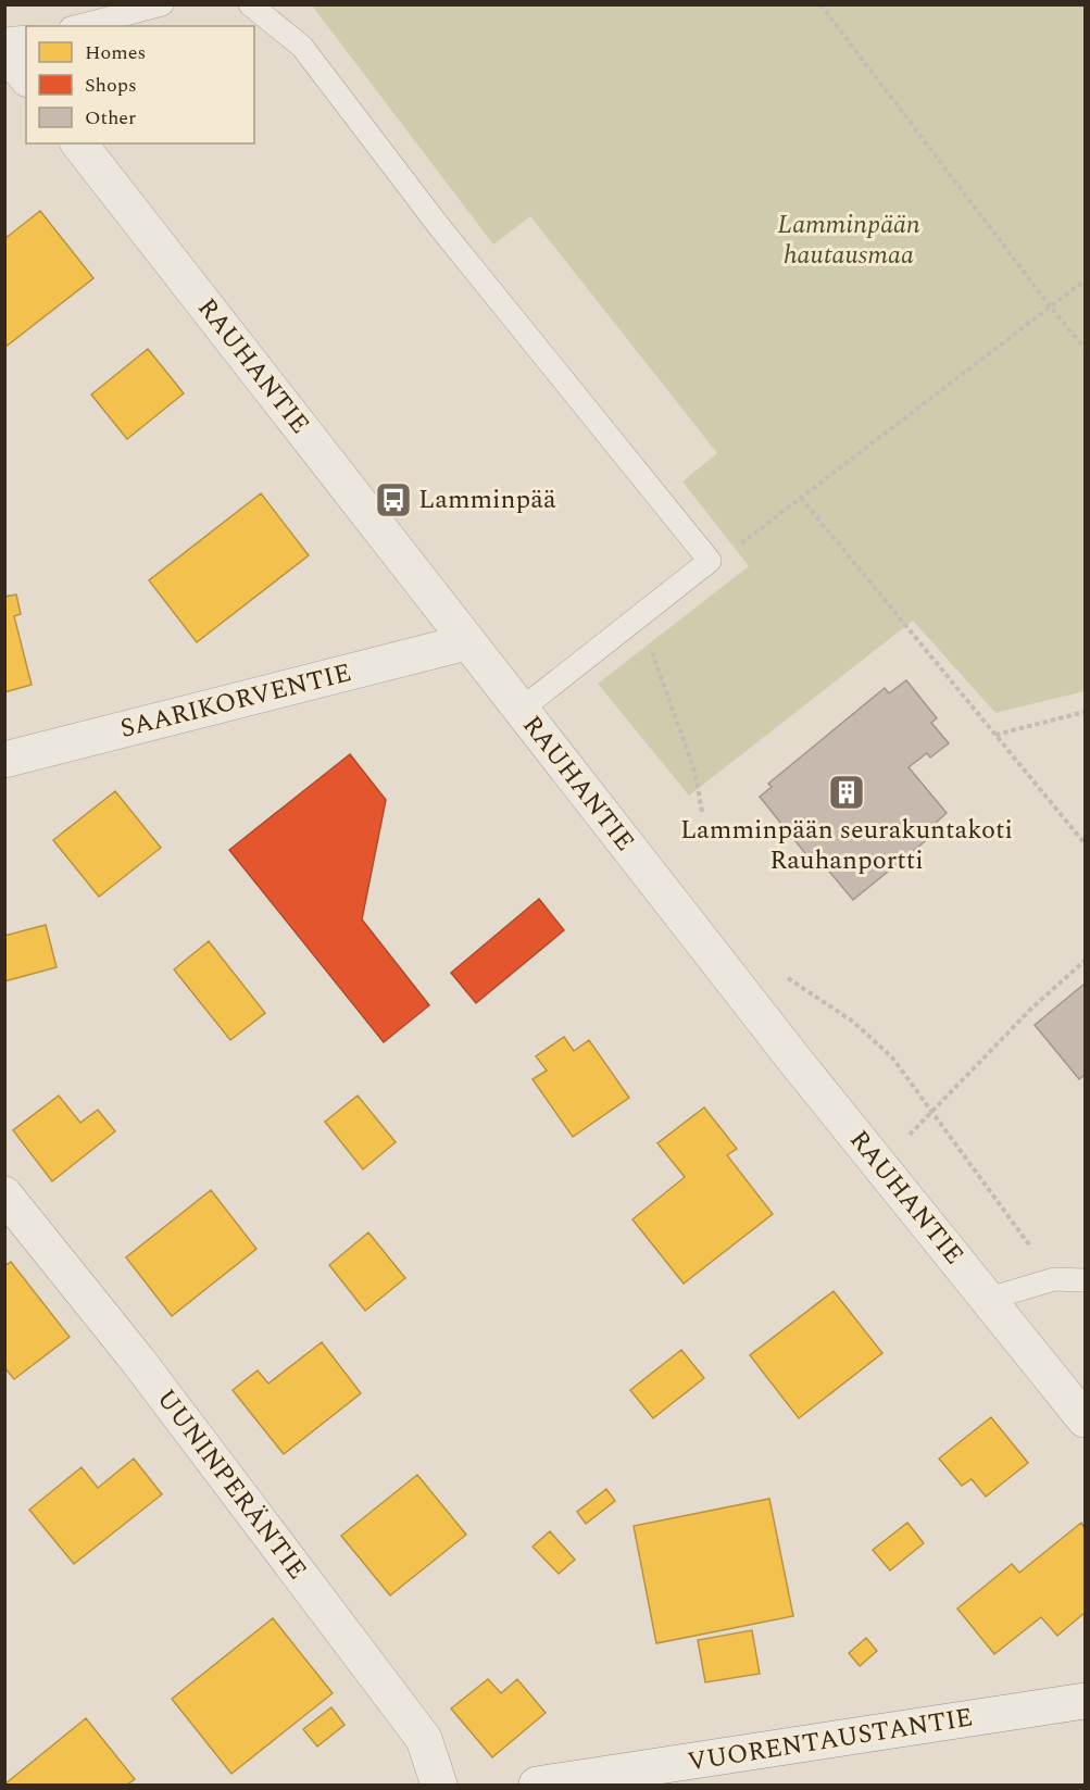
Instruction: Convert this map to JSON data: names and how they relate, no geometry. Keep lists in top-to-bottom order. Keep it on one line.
{"streets":{"street":["RAUHANTIE","SAARIKORVENTIE","UUNINPERÄNTIE","VUORENTAUSTANTIE"]},"crossings":[["RAUHANTIE","SAARIKORVENTIE"]],"parks":["Lamminpään hautausmaa"],"places":{"bus stop":["Lamminpää"],"building":["Lamminpään seurakuntakoti Rauhanportti"]},"legend":["Homes","Shops","Other"]}
